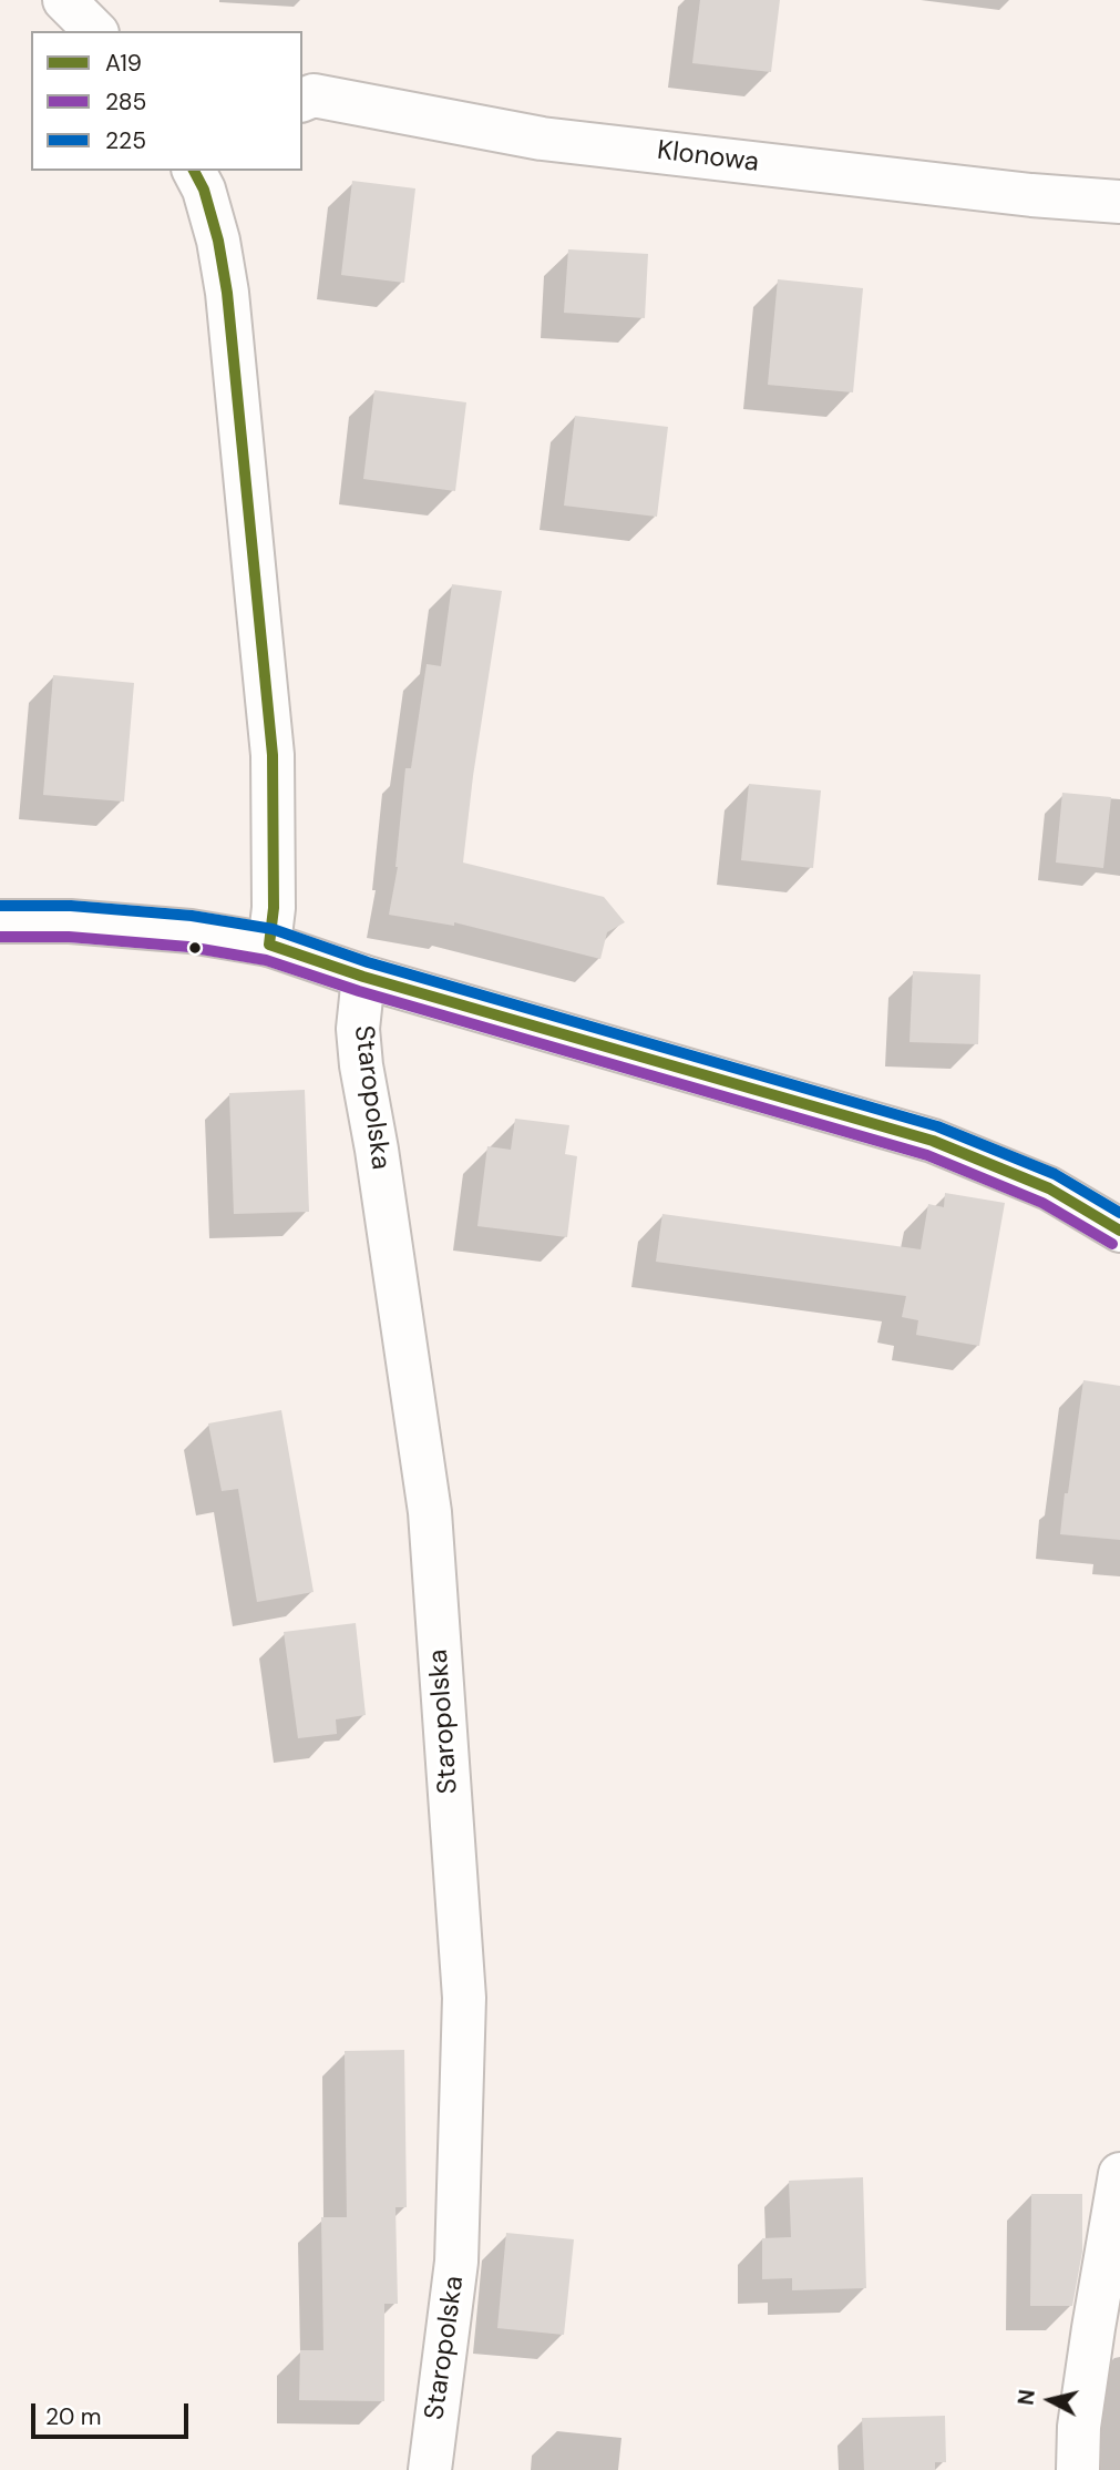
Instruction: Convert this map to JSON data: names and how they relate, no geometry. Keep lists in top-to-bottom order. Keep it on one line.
{"streets":{"street":["Klonowa","Staropolska"]},"lines":["transit line A19","transit line 225","transit line 285"],"legend":["A19","285","225"],"scale_bar":"20 m","north":"left"}
